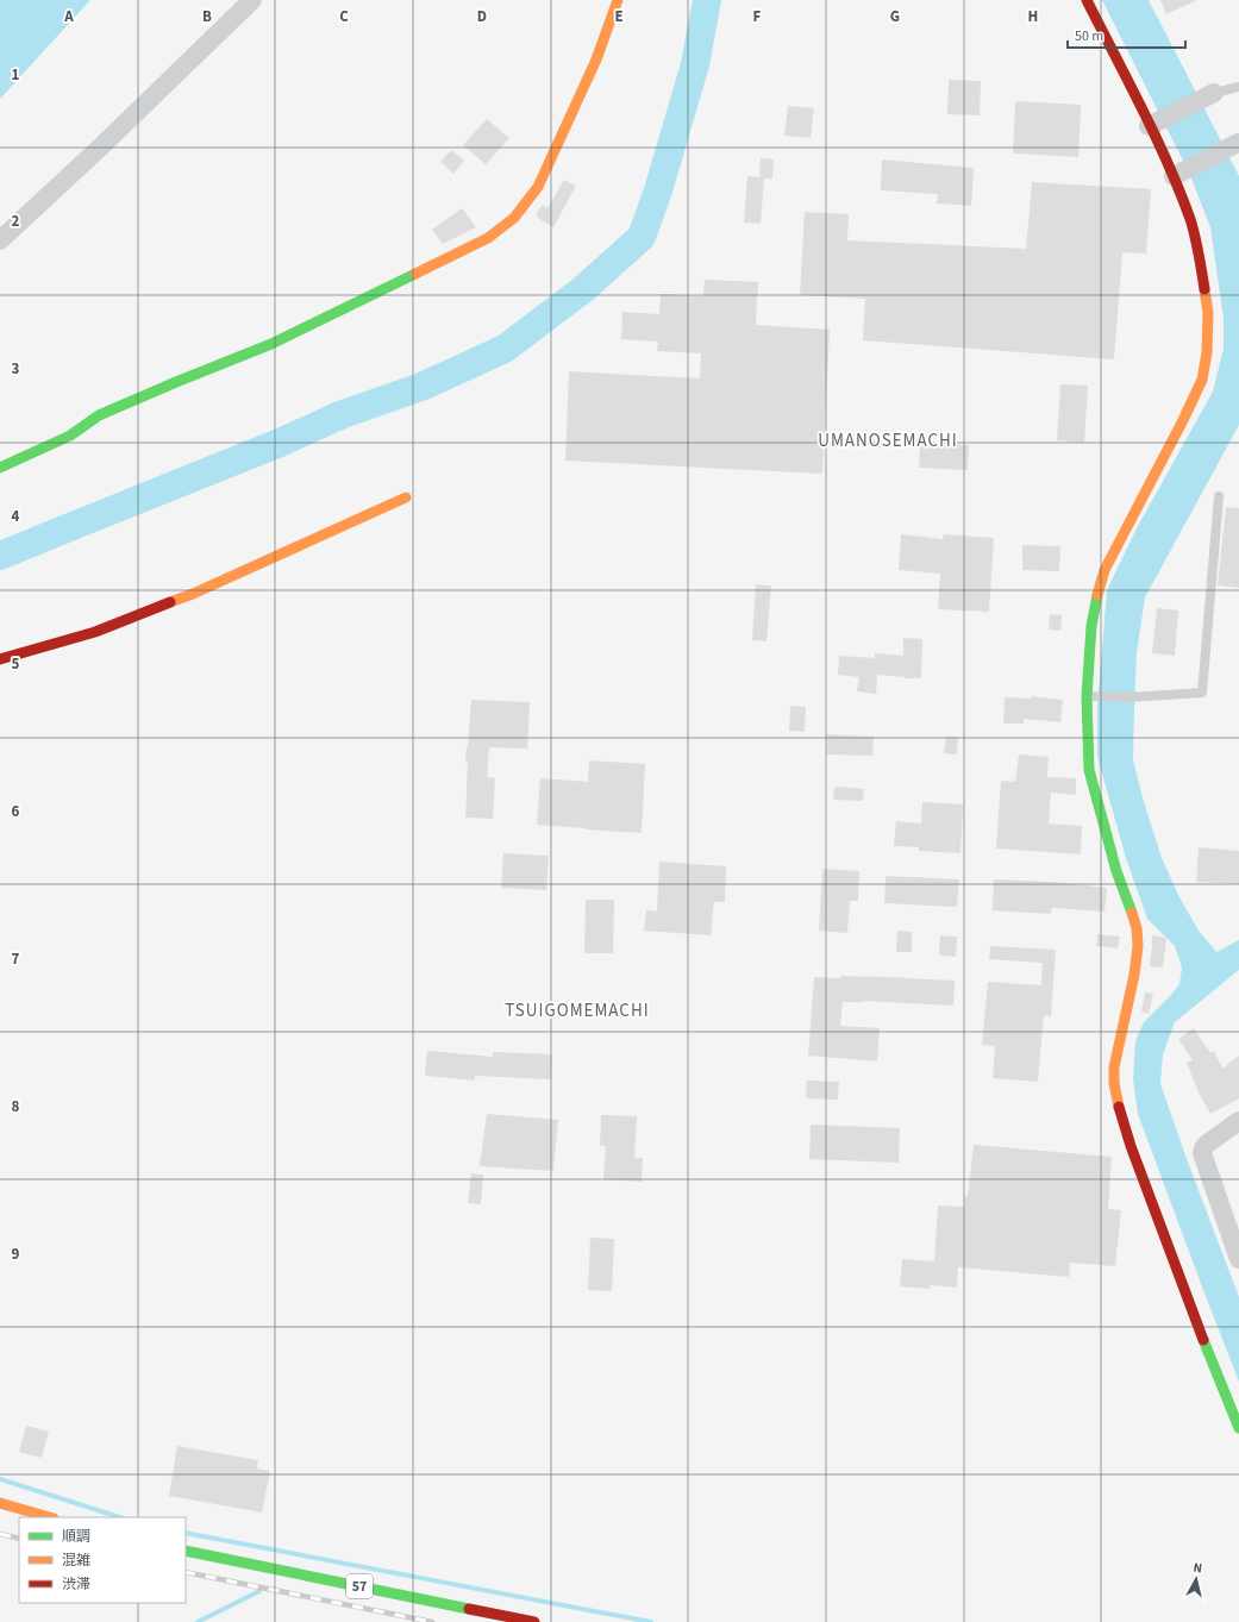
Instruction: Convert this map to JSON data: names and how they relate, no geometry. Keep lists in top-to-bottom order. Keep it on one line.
{"streets":{"main road":["57"]},"districts":["UMANOSEMACHI","TSUIGOMEMACHI"],"legend":["順調","混雑","渋滞"],"scale_bar":"50 m","north":"top","grid":{"columns":["A","B","C","D","E","F","G","H"],"rows":["1","2","3","4","5","6","7","8","9"]}}
